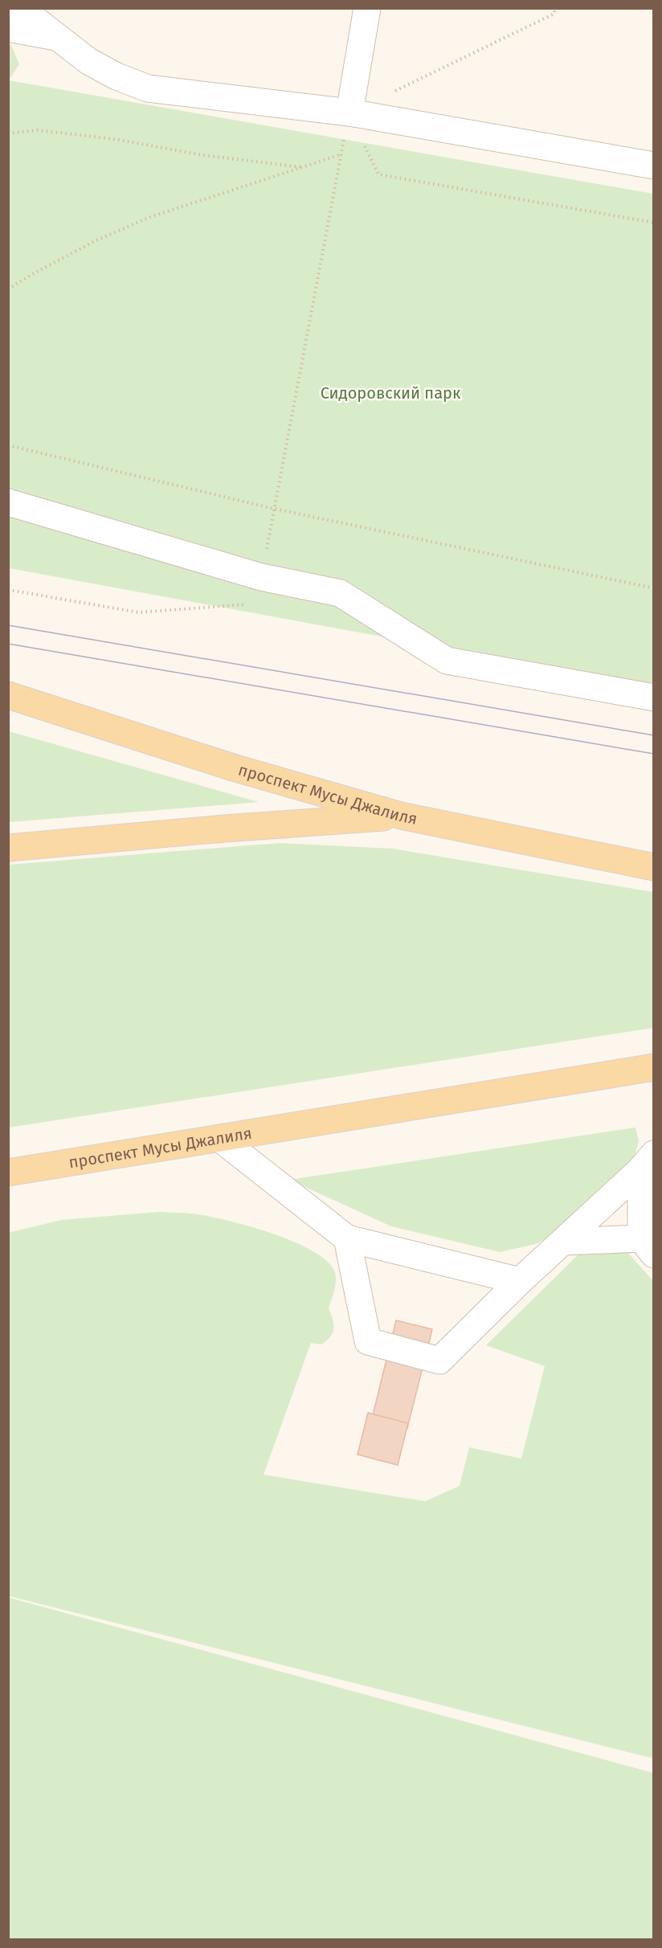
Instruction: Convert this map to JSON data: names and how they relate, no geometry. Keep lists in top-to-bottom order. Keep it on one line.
{"streets":{"main road":["проспект Мусы Джалиля"]},"parks":["Сидоровский парк"]}
